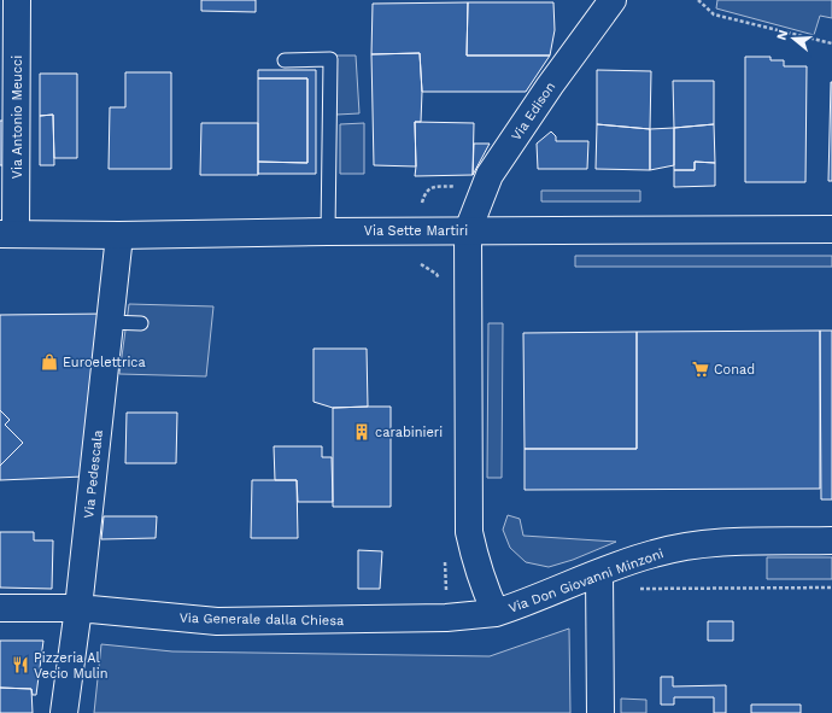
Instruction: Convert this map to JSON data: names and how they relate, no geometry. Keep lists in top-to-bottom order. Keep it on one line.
{"streets":{"street":["Via Edison","Via Antonio Meucci","Via Sette Martiri","Via Pedescala","Via Don Giovanni Minzoni","Via Generale dalla Chiesa"]},"crossings":[["Via Edison","Via Sette Martiri"],["Via Edison","Via Don Giovanni Minzoni"],["Via Antonio Meucci","Via Sette Martiri"],["Via Sette Martiri","Via Pedescala"],["Via Sette Martiri","Via Don Giovanni Minzoni"],["Via Pedescala","Via Generale dalla Chiesa"],["Via Don Giovanni Minzoni","Via Generale dalla Chiesa"]],"places":{"shop":["Euroelettrica"],"supermarket":["Conad"],"building":["carabinieri"],"restaurant":["Pizzeria Al Vecio Mulin"]},"north":"left"}
